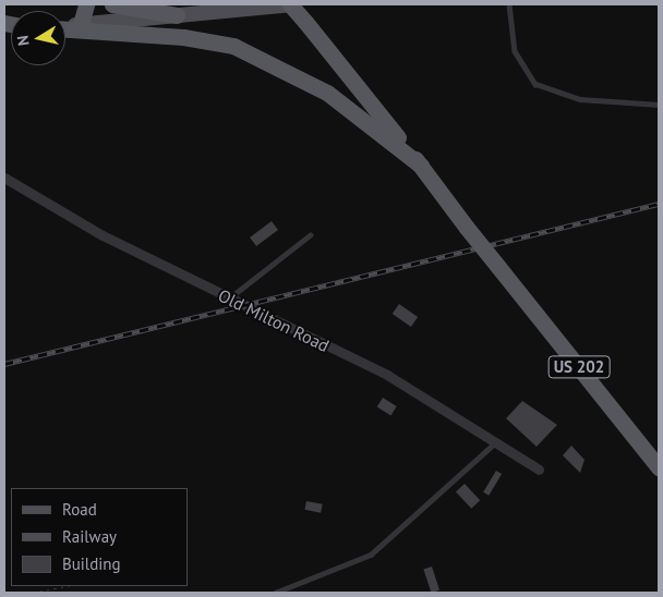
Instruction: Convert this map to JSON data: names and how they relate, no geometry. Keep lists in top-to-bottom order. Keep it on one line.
{"streets":{"highway":["US 202"],"street":["Old Milton Road"]},"legend":["Road","Railway","Building"],"north":"left"}
